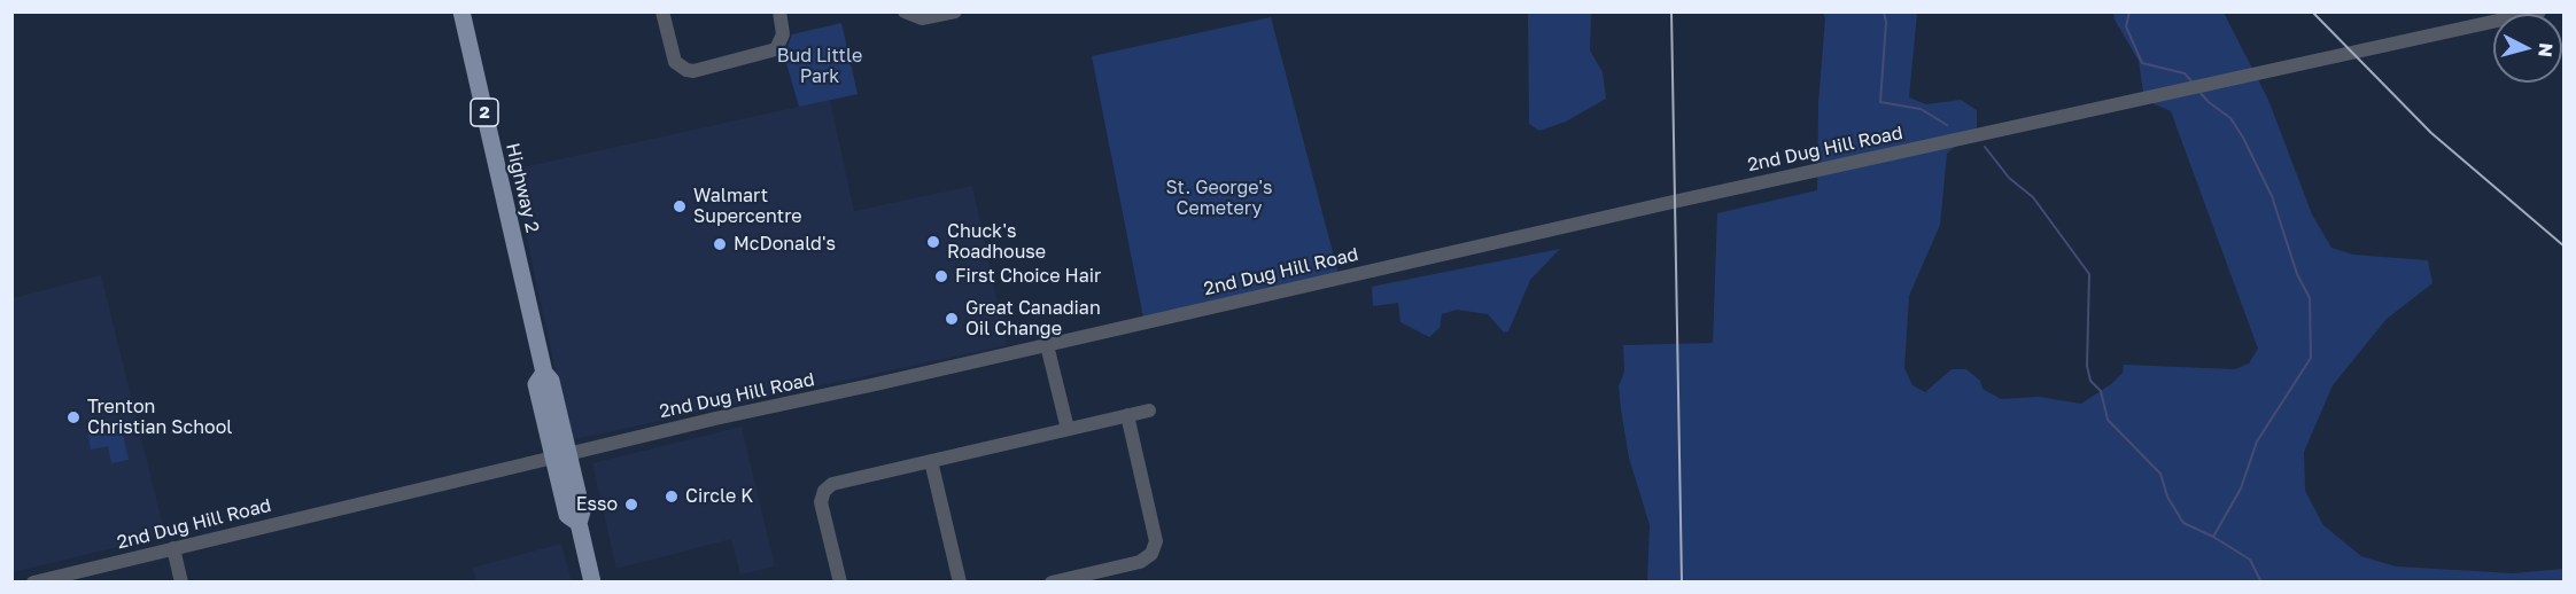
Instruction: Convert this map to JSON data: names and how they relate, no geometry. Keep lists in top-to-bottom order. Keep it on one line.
{"streets":{"main road":["2","Highway 2"],"street":["2nd Dug Hill Road"]},"crossings":[["2nd Dug Hill Road","Highway 2"]],"parks":["Bud Little Park","St. George's Cemetery"],"places":["Walmart Supercentre","Chuck's Roadhouse","McDonald's","First Choice Hair","Great Canadian Oil Change","Trenton Christian School","Circle K","Esso"],"north":"right"}
